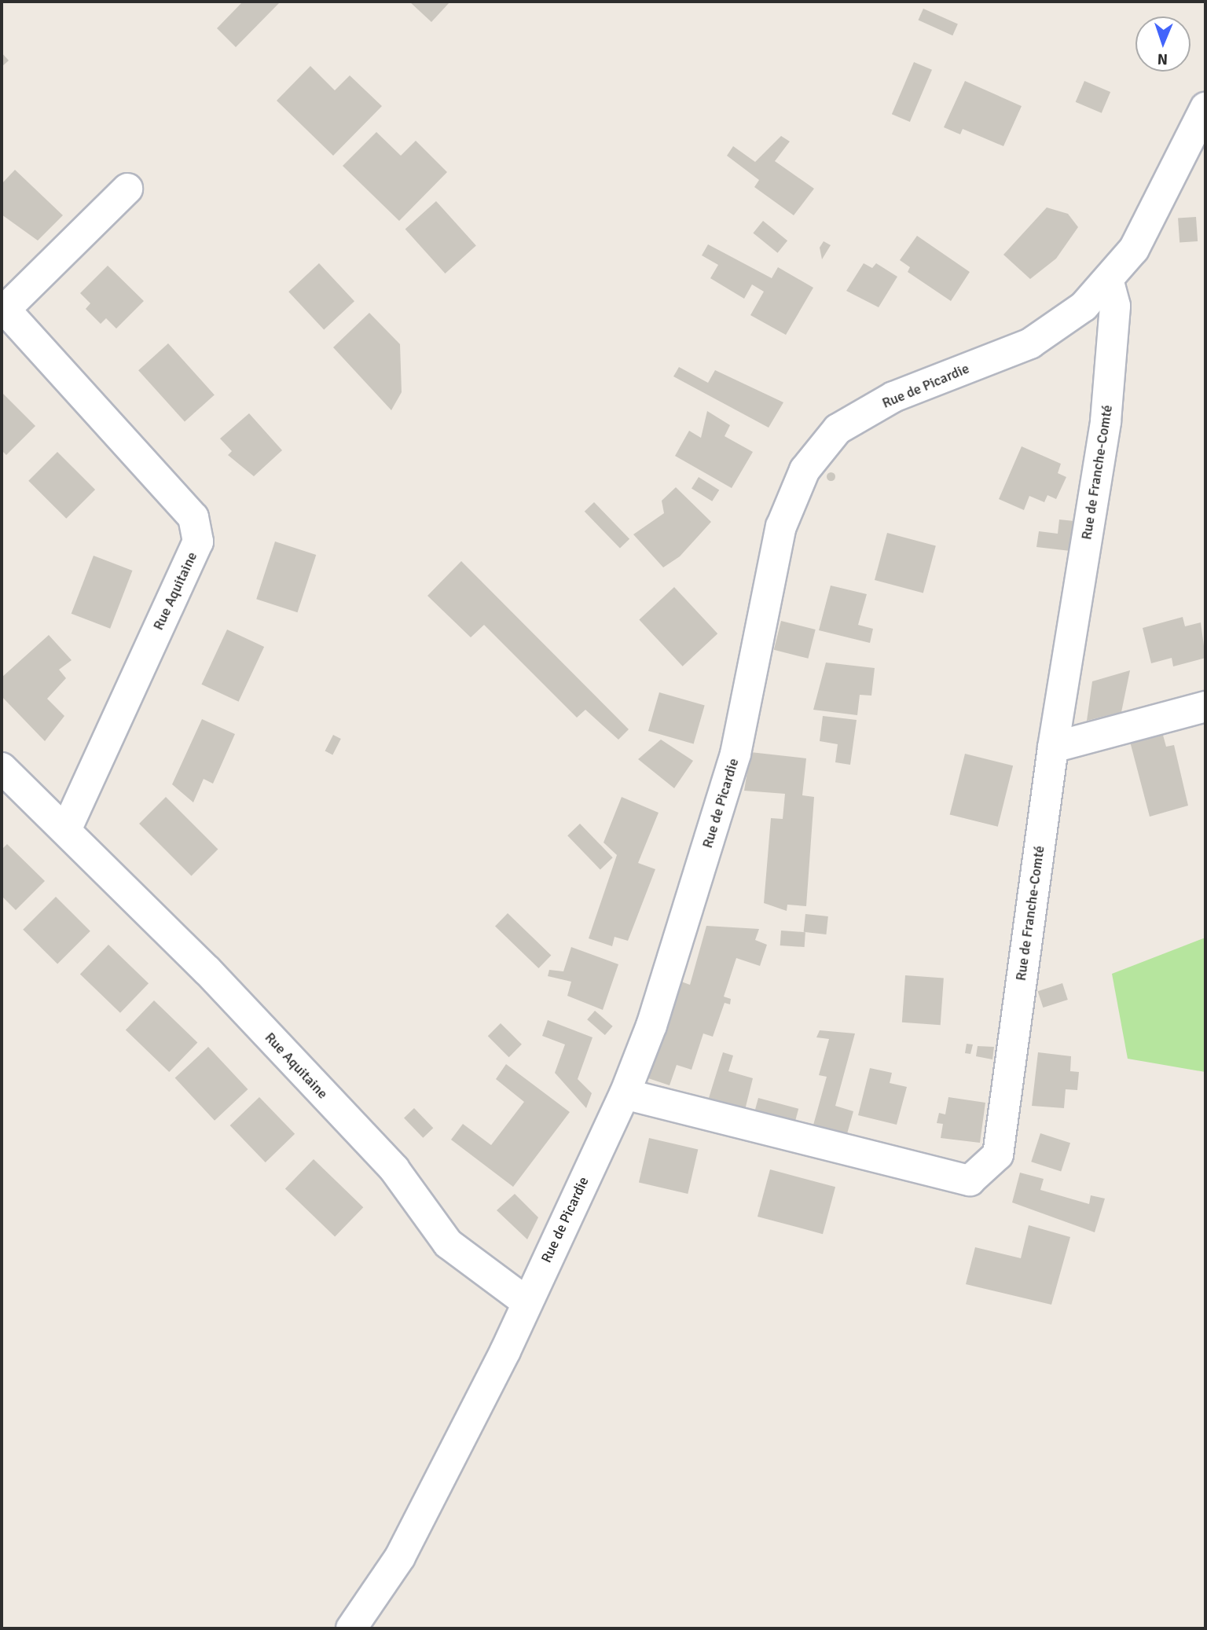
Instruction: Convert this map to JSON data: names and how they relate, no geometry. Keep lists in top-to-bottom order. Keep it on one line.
{"streets":{"street":["Rue de Picardie","Rue de Franche-Comté","Rue Aquitaine"]},"crossings":[["Rue de Picardie","Rue de Franche-Comté"],["Rue de Picardie","Rue Aquitaine"]],"north":"bottom"}
